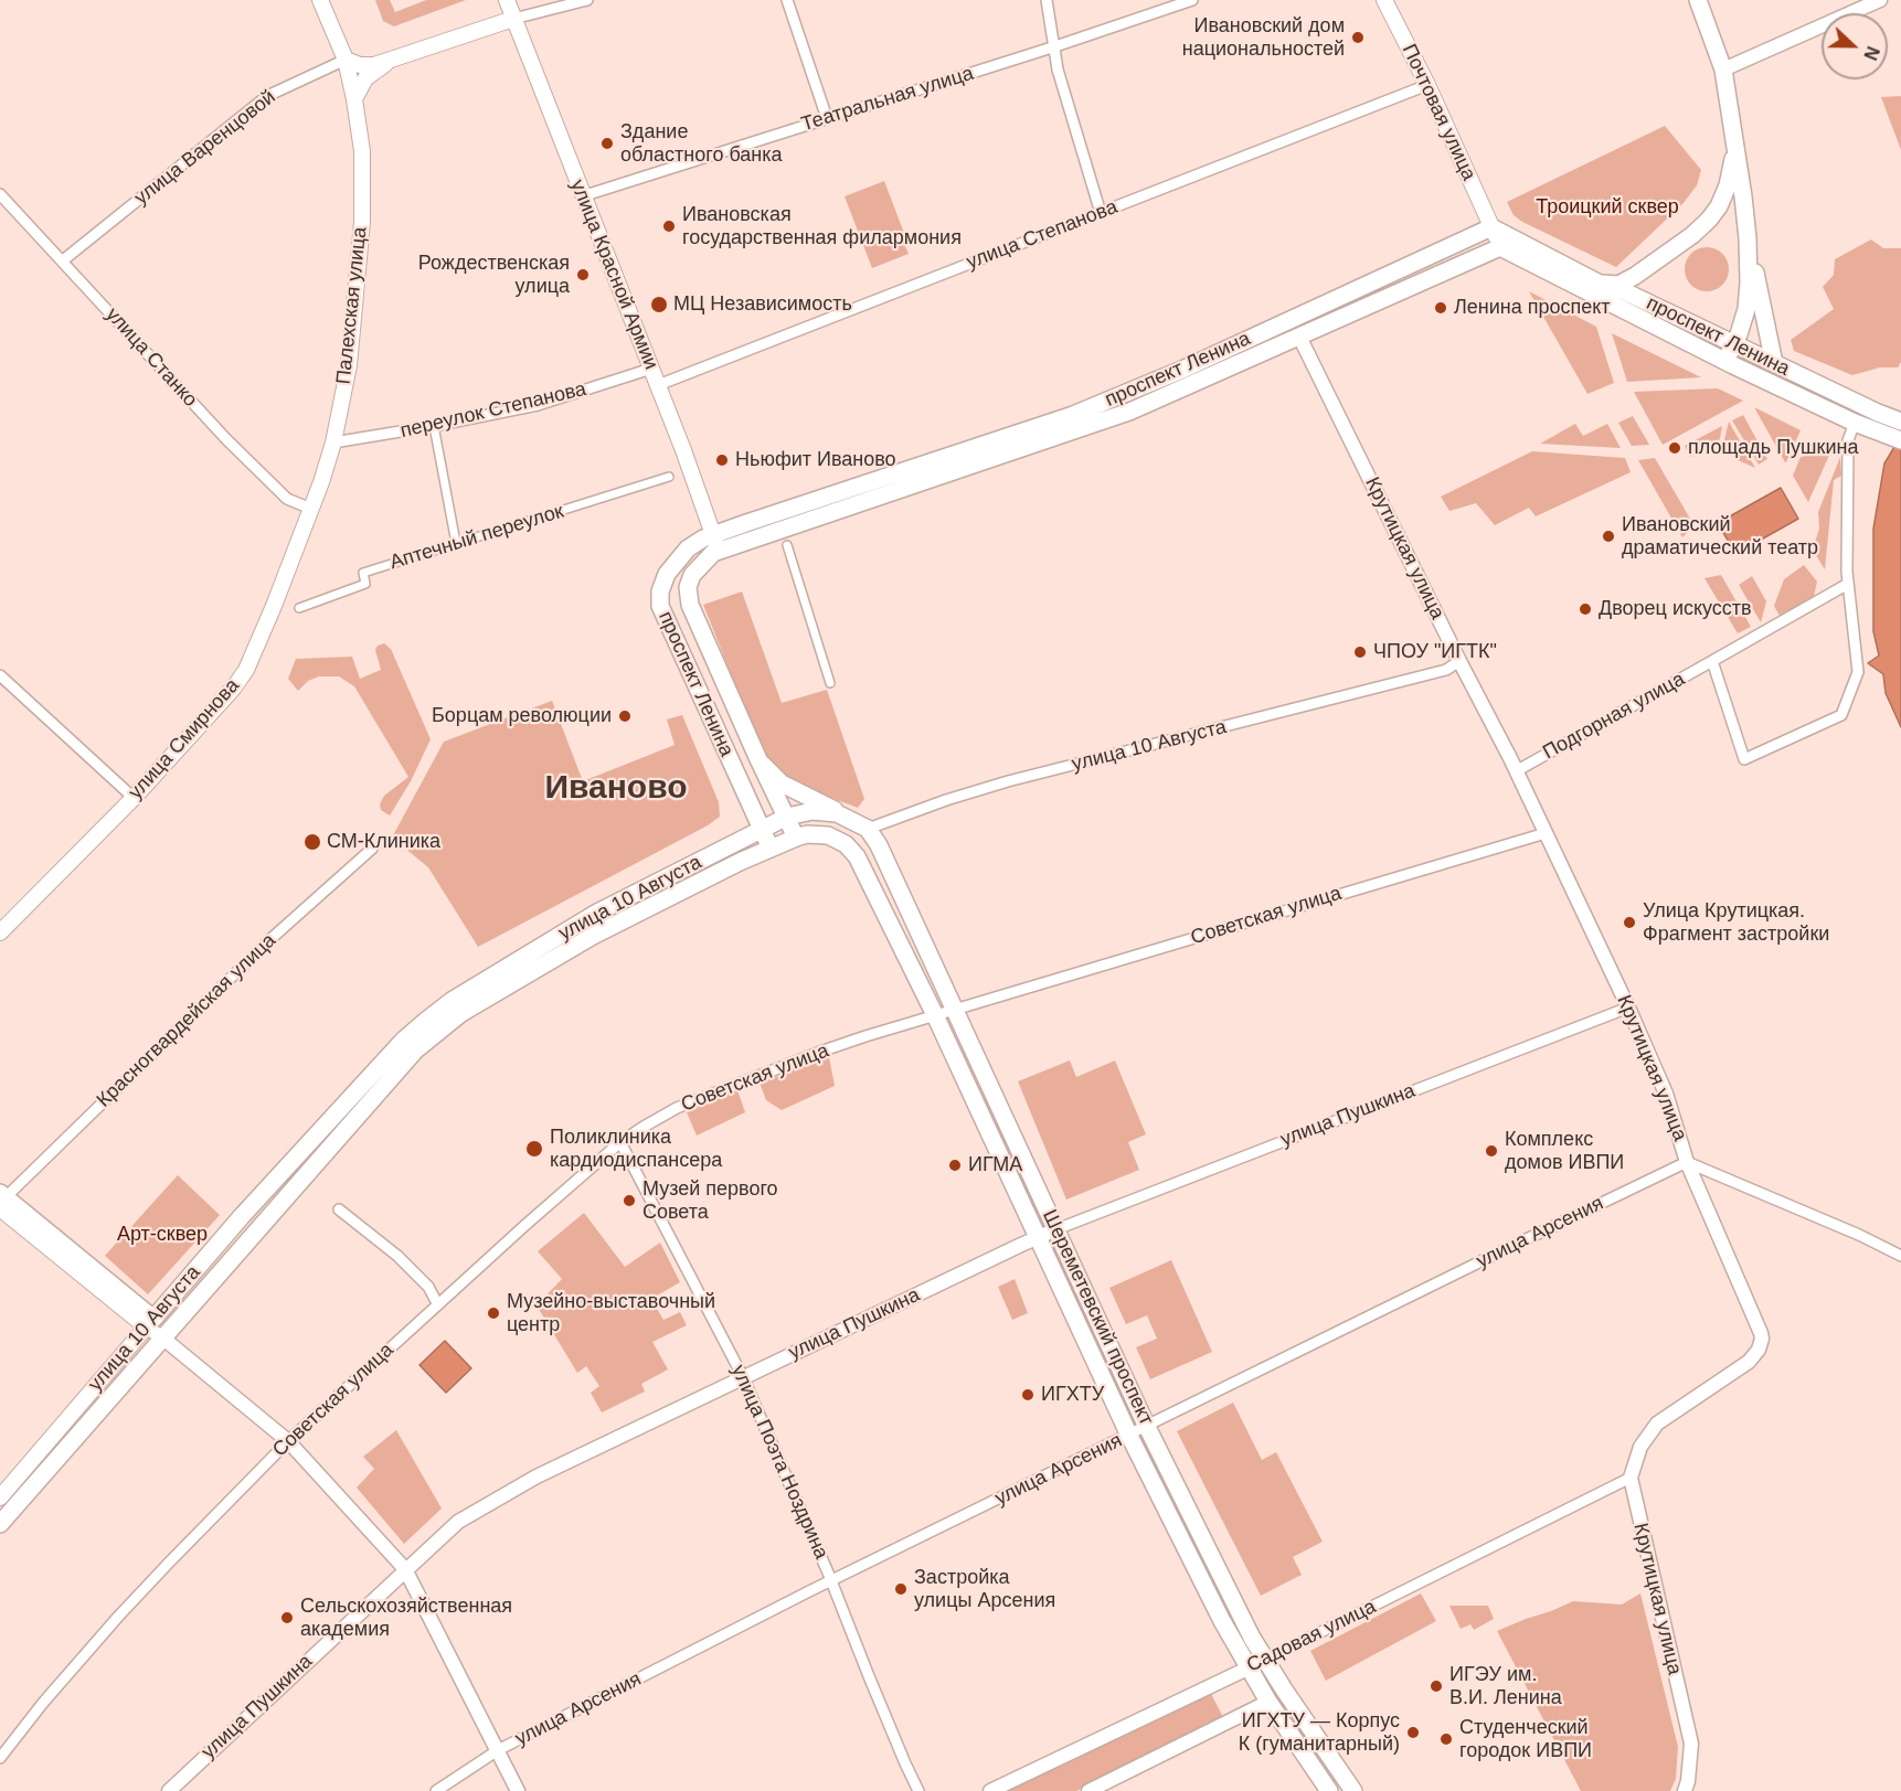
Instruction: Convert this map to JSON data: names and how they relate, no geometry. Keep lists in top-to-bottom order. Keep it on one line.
{"streets":{"main road":["Почтовая улица","улица Красной Армии","Палехская улица","проспект Ленина","улица Смирнова","улица 10 Августа","Шереметевский проспект"],"street":["Театральная улица","улица Варенцовой","улица Степанова","улица Станко","переулок Степанова","Аптечный переулок","Крутицкая улица","Подгорная улица","Советская улица","Красногвардейская улица","улица Пушкина","улица Арсения","улица Поэта Ноздрина","Садовая улица"]},"crossings":[["Театральная улица","улица Красной Армии"],["Почтовая улица","улица Степанова"],["Почтовая улица","проспект Ленина"],["улица Варенцовой","Палехская улица"],["улица Варенцовой","улица Станко"],["улица Степанова","улица Красной Армии"],["улица Красной Армии","проспект Ленина"],["улица Красной Армии","переулок Степанова"],["Палехская улица","улица Станко"],["Палехская улица","переулок Степанова"],["Палехская улица","улица Смирнова"],["проспект Ленина","Крутицкая улица"],["проспект Ленина","улица 10 Августа"],["улица Станко","улица Смирнова"],["Крутицкая улица","Подгорная улица"],["Крутицкая улица","улица 10 Августа"],["Крутицкая улица","Советская улица"],["Крутицкая улица","улица Пушкина"],["Крутицкая улица","улица Арсения"],["Крутицкая улица","Садовая улица"],["улица 10 Августа","Шереметевский проспект"],["Советская улица","Шереметевский проспект"],["Советская улица","улица Поэта Ноздрина"],["улица Пушкина","Шереметевский проспект"],["улица Пушкина","улица Поэта Ноздрина"],["улица Арсения","Шереметевский проспект"],["улица Арсения","улица Поэта Ноздрина"],["Шереметевский проспект","Садовая улица"]],"districts":["Иваново"],"parks":["Троицкий сквер","Арт-сквер"],"places":["Ивановский дом национальностей","Здание областного банка","Ивановская государственная филармония","Рождественская улица","МЦ Независимость","Ленина проспект","площадь Пушкина","Ньюфит Иваново","Ивановский драматический театр","Дворец искусств","ЧПОУ \"ИГТК\"","Борцам революции","СМ-Клиника","Улица Крутицкая. Фрагмент застройки","Поликлиника кардиодиспансера","Комплекс домов ИВПИ","ИГМА","Музей первого Совета","Музейно-выставочный центр","ИГХТУ","Застройка улицы Арсения","Сельскохозяйственная академия","ИГЭУ им. В.И. Ленина","ИГХТУ — Корпус К (гуманитарный)","Студенческий городок ИВПИ"],"north":"right"}
